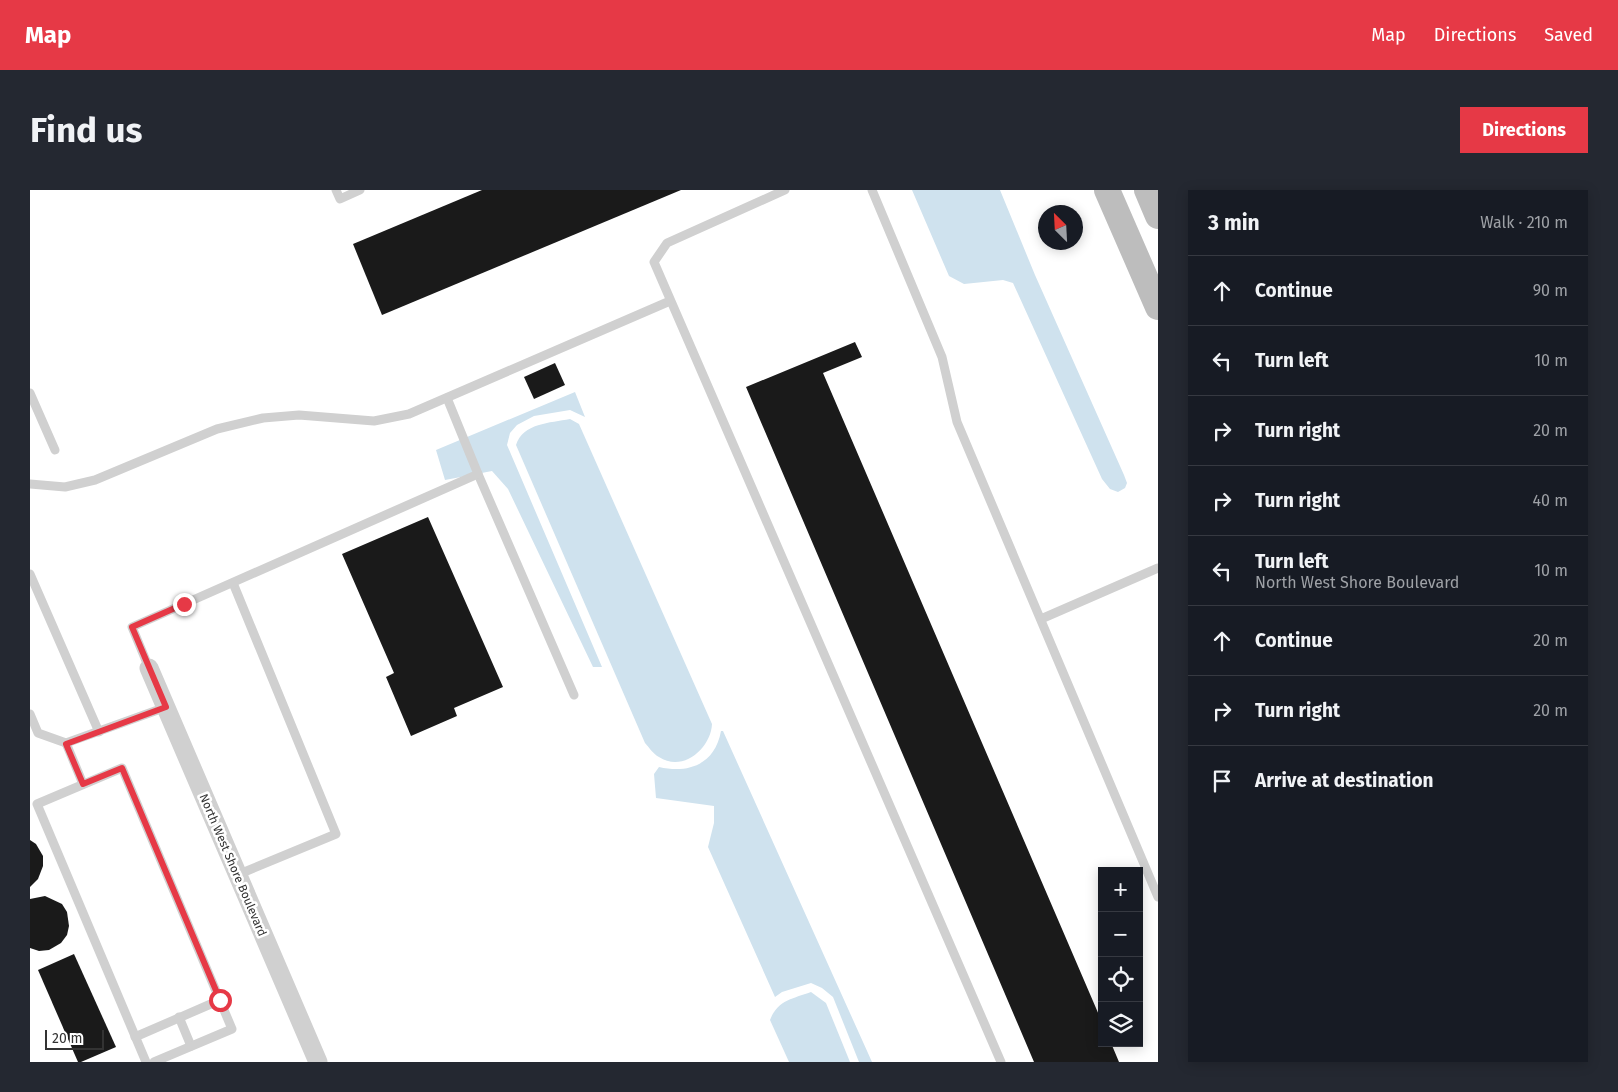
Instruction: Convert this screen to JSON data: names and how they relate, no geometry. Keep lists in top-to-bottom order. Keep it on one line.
{"streets":{"street":["North West Shore Boulevard"]},"scale_bar":"20 m","north":"top left","page":{"header":"Map","nav":["Map","Directions","Saved"],"buttons":"Directions","title":"Find us","heading":["3 min","Walk · 210 m"],"list":[["Continue","90 m"],["Turn left","10 m"],["Turn right","20 m"],["Turn right","40 m"],["Turn left","North West Shore Boulevard","10 m"],["Continue","20 m"],["Turn right","20 m"],"Arrive at destination"],"map_buttons":["+","−"],"scale":"20 m"}}
